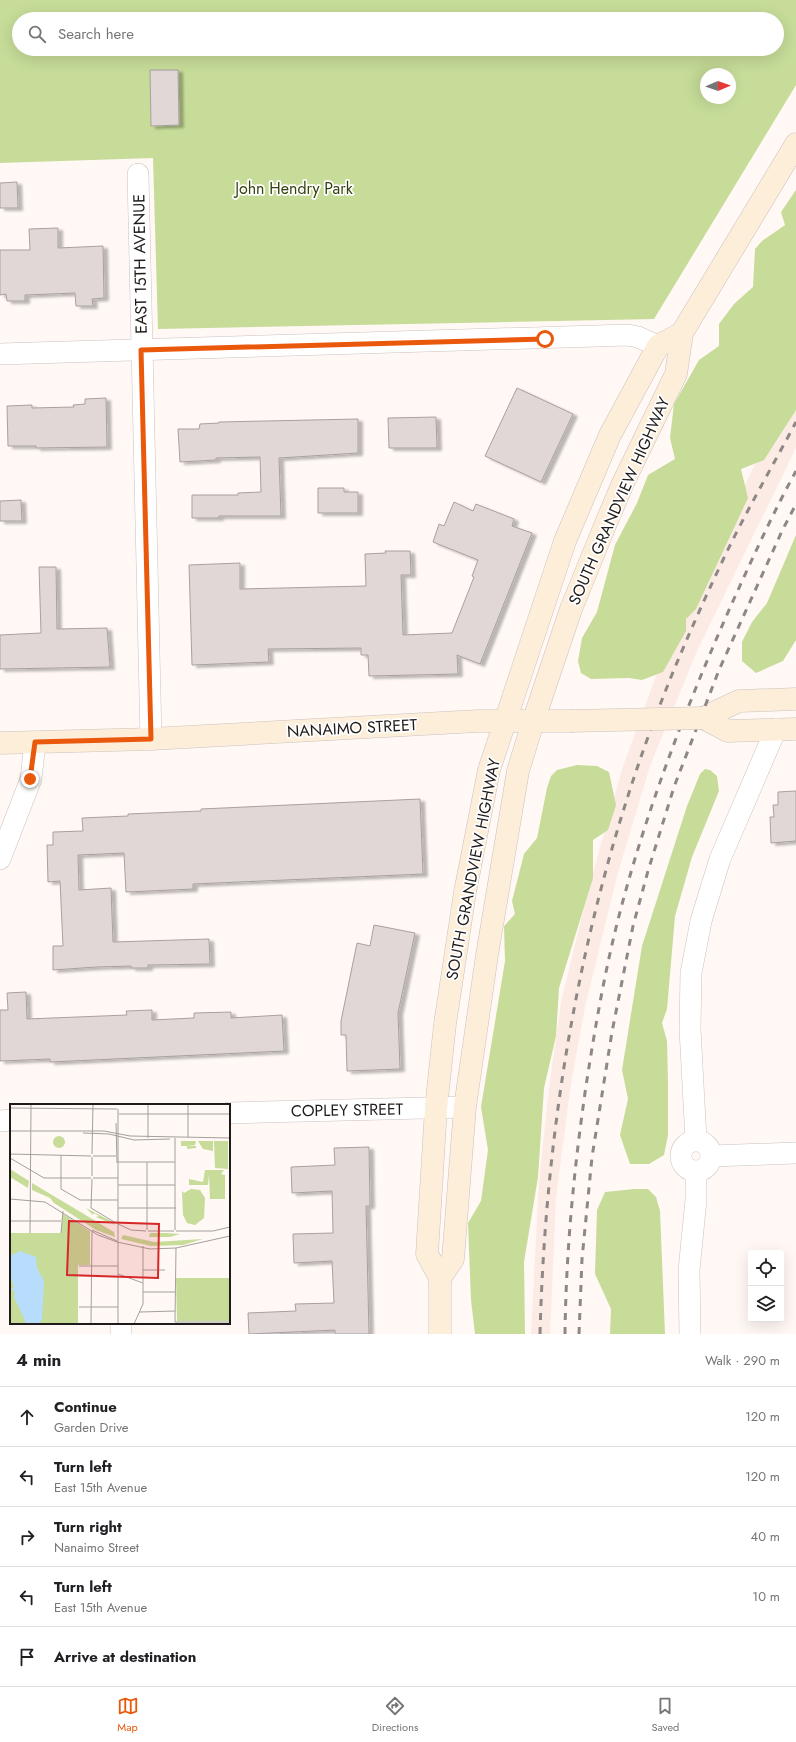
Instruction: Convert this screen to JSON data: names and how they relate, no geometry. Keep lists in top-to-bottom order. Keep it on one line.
{"streets":{"main road":["SOUTH GRANDVIEW HIGHWAY","NANAIMO STREET"],"street":["EAST 15TH AVENUE","COPLEY STREET"]},"crossings":[["EAST 15TH AVENUE","NANAIMO STREET"],["SOUTH GRANDVIEW HIGHWAY","NANAIMO STREET"],["SOUTH GRANDVIEW HIGHWAY","COPLEY STREET"]],"parks":["John Hendry Park"],"north":"right","page":{"search":"Search here","heading":["4 min","Walk · 290 m"],"list":[["Continue","Garden Drive","120 m"],["Turn left","East 15th Avenue","120 m"],["Turn right","Nanaimo Street","40 m"],["Turn left","East 15th Avenue","10 m"],"Arrive at destination"],"nav":["Map","Directions","Saved"]}}
